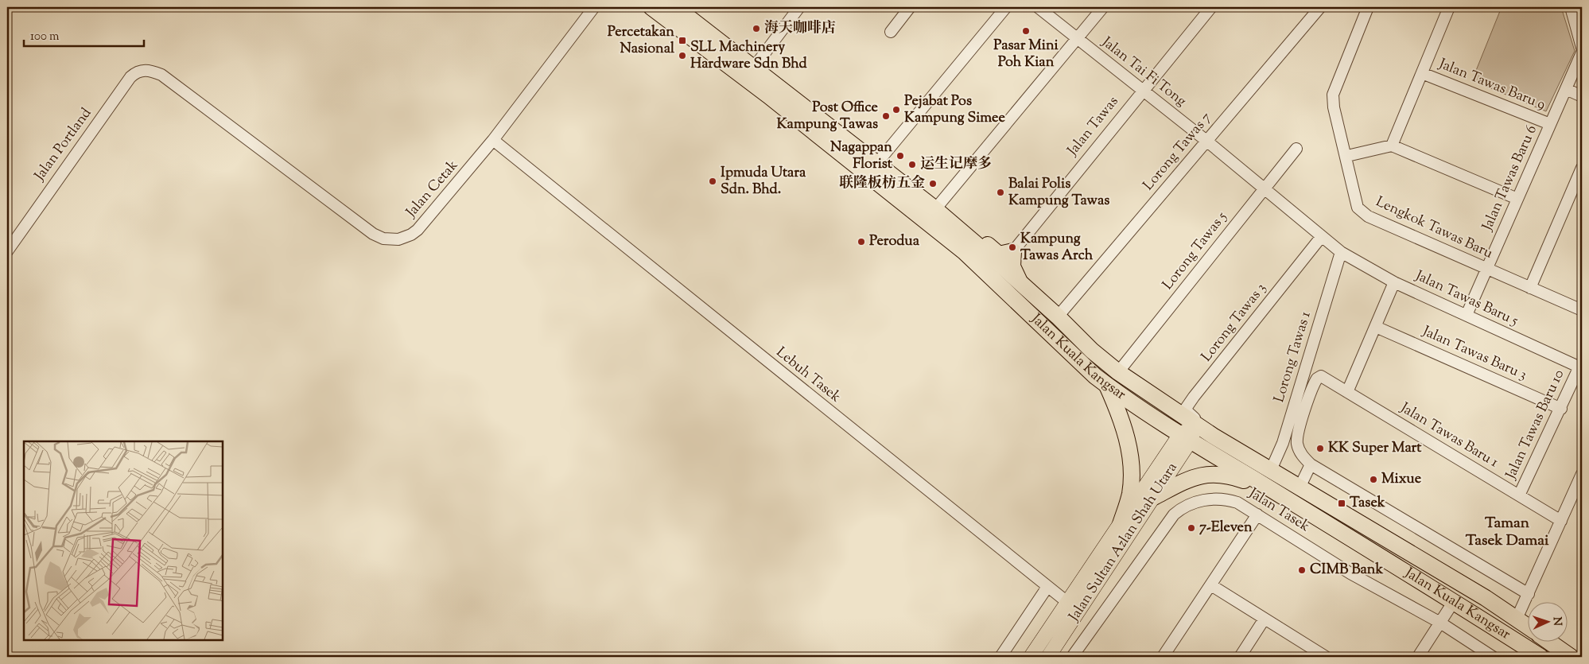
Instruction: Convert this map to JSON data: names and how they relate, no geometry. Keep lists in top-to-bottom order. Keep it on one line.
{"streets":{"highway":["Jalan Kuala Kangsar"],"main road":["Jalan Sultan Azlan Shah Utara"],"street":["Jalan Tai Fi Tong","Jalan Tawas Baru 9","Jalan Tawas","Jalan Portland","Lorong Tawas 7","Jalan Tawas Baru 6","Jalan Cetak","Lengkok Tawas Baru","Lorong Tawas 5","Jalan Tawas Baru 5","Lorong Tawas 3","Jalan Tawas Baru 3","Lorong Tawas 1","Lebuh Tasek","Jalan Tawas Baru 10","Jalan Tawas Baru 1","Jalan Tasek"]},"crossings":[["Jalan Tai Fi Tong","Jalan Tawas"],["Jalan Tai Fi Tong","Lorong Tawas 7"],["Jalan Tai Fi Tong","Lorong Tawas 5"],["Jalan Tai Fi Tong","Jalan Tawas Baru 5"],["Jalan Tai Fi Tong","Lorong Tawas 3"],["Jalan Tai Fi Tong","Lorong Tawas 1"],["Jalan Tawas Baru 9","Jalan Tawas Baru 6"],["Jalan Tawas","Jalan Kuala Kangsar"],["Jalan Portland","Jalan Cetak"],["Lorong Tawas 7","Jalan Kuala Kangsar"],["Jalan Tawas Baru 6","Lengkok Tawas Baru"],["Jalan Tawas Baru 6","Jalan Tawas Baru 5"],["Jalan Cetak","Lebuh Tasek"],["Lorong Tawas 5","Jalan Kuala Kangsar"],["Jalan Tawas Baru 5","Lorong Tawas 1"],["Jalan Tawas Baru 5","Jalan Tawas Baru 10"],["Lorong Tawas 3","Jalan Kuala Kangsar"],["Lorong Tawas 3","Jalan Sultan Azlan Shah Utara"],["Jalan Tawas Baru 3","Jalan Tawas Baru 10"],["Jalan Kuala Kangsar","Lorong Tawas 1"],["Jalan Kuala Kangsar","Jalan Sultan Azlan Shah Utara"],["Lebuh Tasek","Jalan Sultan Azlan Shah Utara"],["Jalan Tawas Baru 10","Jalan Tawas Baru 1"]],"districts":["Taman Tasek Damai"],"places":{"other":["海天咖啡店","Pasar Mini Poh Kian","SLL Machinery Hardware Sdn Bhd","Pejabat Pos Kampung Simee","Post Office Kampung Tawas","Nagappan Florist","运生记摩多","Ipmuda Utara Sdn. Bhd.","联隆板枋五金","Balai Polis Kampung Tawas","Perodua","Kampung Tawas Arch","KK Super Mart","Mixue","7-Eleven","CIMB Bank"],"transit":["Percetakan Nasional","Tasek"]},"scale_bar":"100 m","north":"right"}
